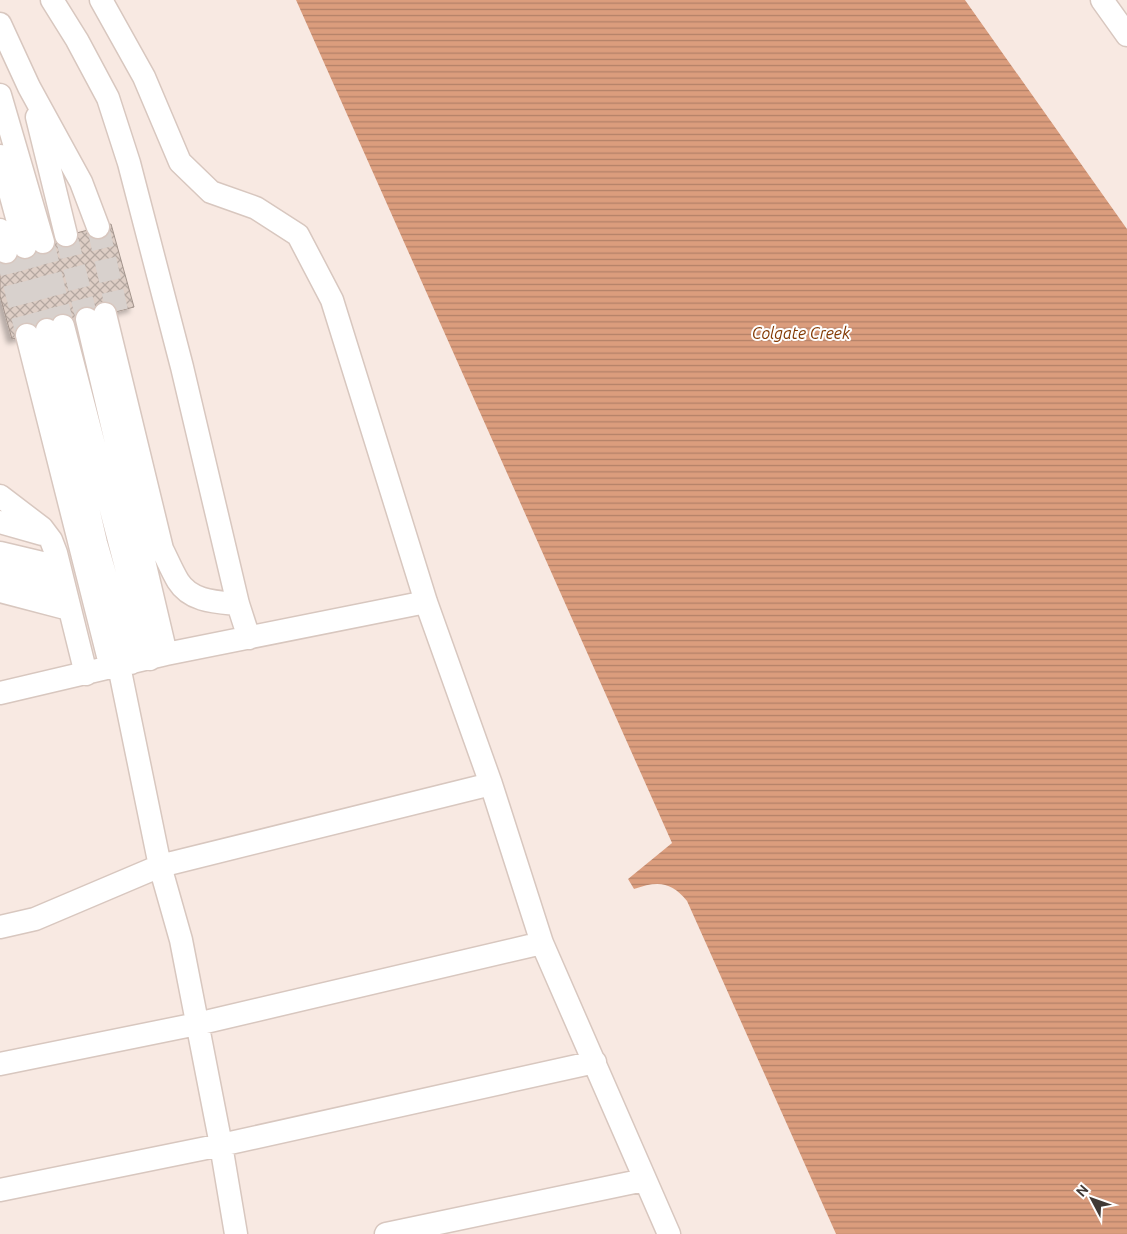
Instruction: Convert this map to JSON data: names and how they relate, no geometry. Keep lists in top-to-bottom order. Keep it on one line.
{"water":["Colgate Creek"],"north":"top left"}
